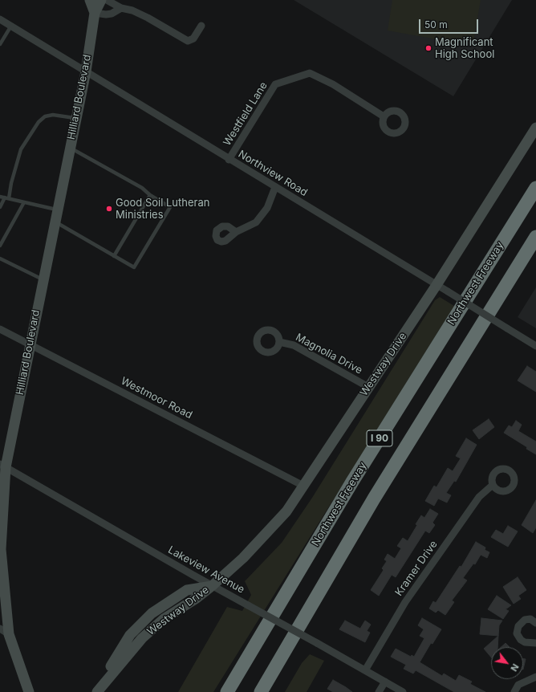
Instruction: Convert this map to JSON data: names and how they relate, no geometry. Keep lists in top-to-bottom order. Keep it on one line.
{"streets":{"highway":["Northwest Freeway","I 90"],"main road":["Hilliard Boulevard","Westway Drive"],"street":["Westfield Lane","Northview Road","Magnolia Drive","Westmoor Road","Kramer Drive","Lakeview Avenue"]},"crossings":[["Hilliard Boulevard","Northview Road"],["Hilliard Boulevard","Westmoor Road"],["Hilliard Boulevard","Lakeview Avenue"],["Westfield Lane","Northview Road"],["Northview Road","Westway Drive"],["Magnolia Drive","Westway Drive"],["Westway Drive","Westmoor Road"],["Westway Drive","Lakeview Avenue"],["Kramer Drive","Lakeview Avenue"]],"places":["Magnificant High School","Good Soil Lutheran Ministries"],"scale_bar":"50 m","north":"bottom right"}
